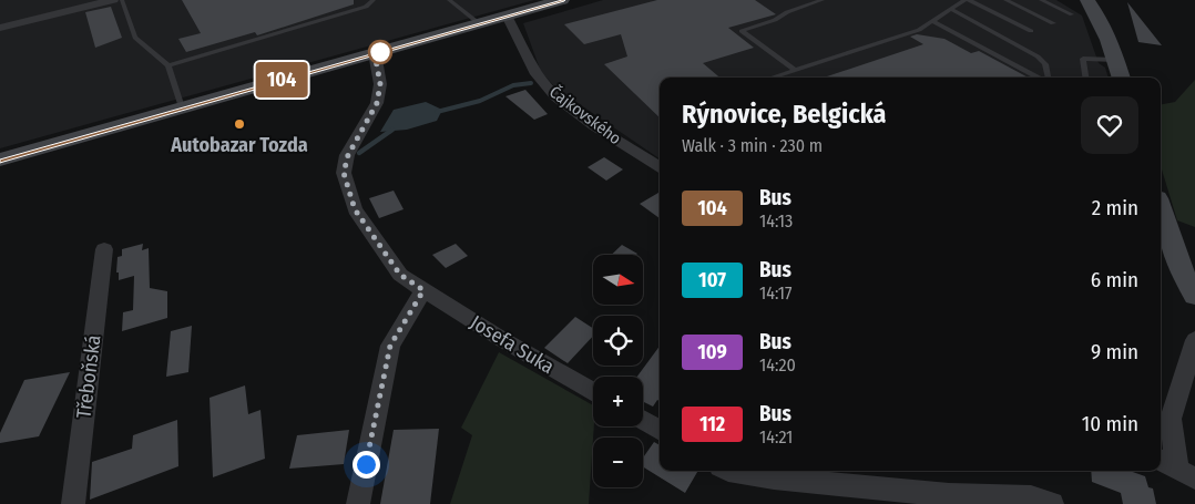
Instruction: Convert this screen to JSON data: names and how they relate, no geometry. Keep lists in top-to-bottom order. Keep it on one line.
{"streets":{"street":["Čajkovského","Josefa Suka","Třeboňská"]},"places":["Autobazar Tozda"],"lines":["bus line 104"],"north":"right","page":{"on_map":"104","heading":["Rýnovice, Belgická","Walk · 3 min · 230 m"],"list":[{"mark":"104","name":"Bus","note":"14:13","value":"2 min"},{"mark":"107","name":"Bus","note":"14:17","value":"6 min"},{"mark":"109","name":"Bus","note":"14:20","value":"9 min"},{"mark":"112","name":"Bus","note":"14:21","value":"10 min"}],"map_buttons":["+","−"]}}
